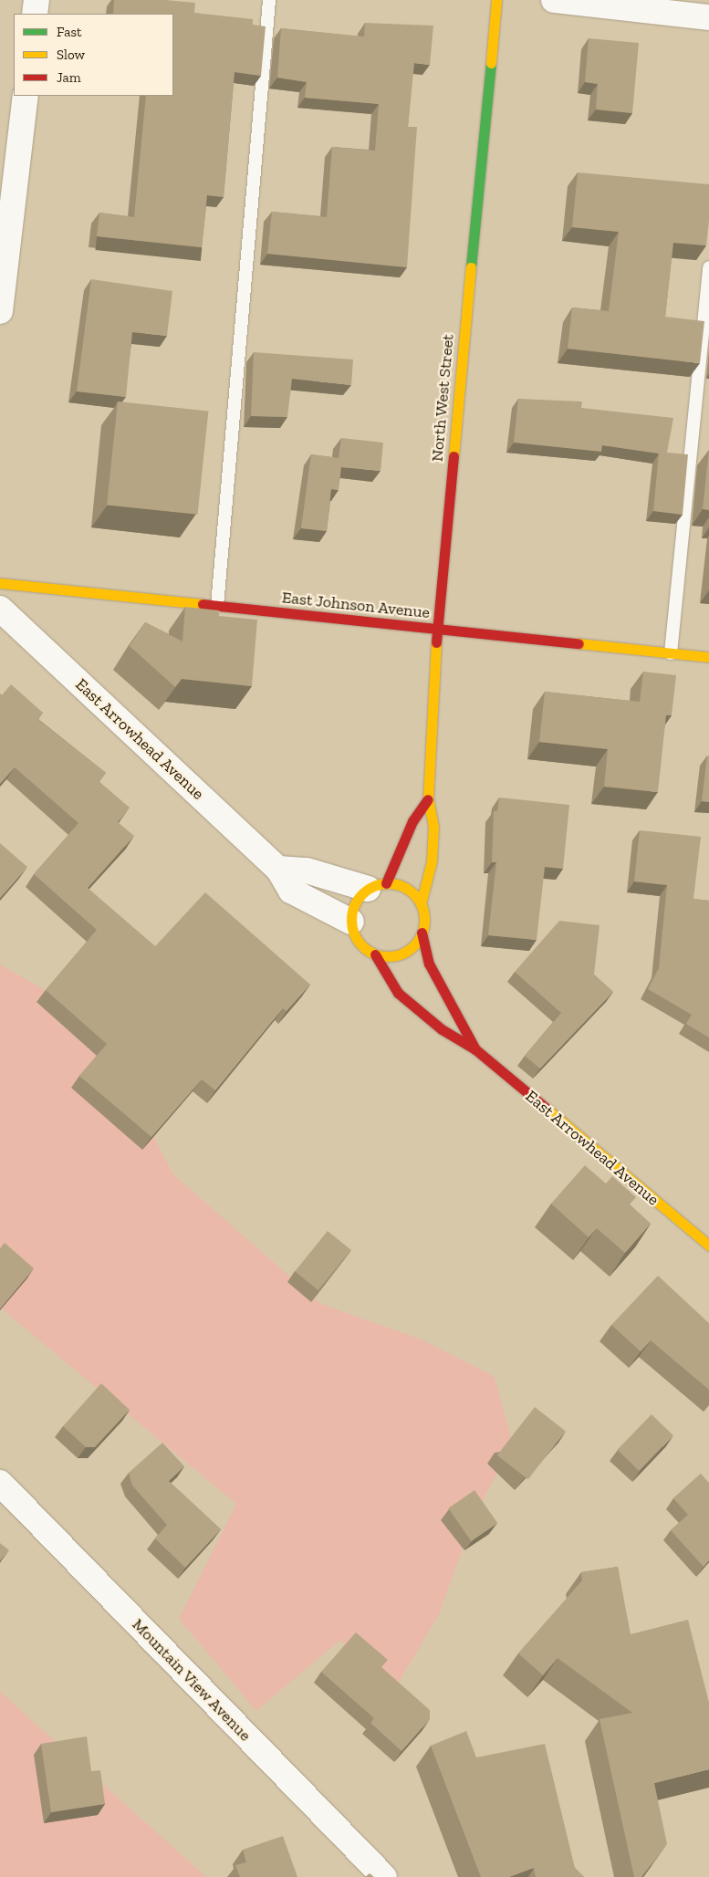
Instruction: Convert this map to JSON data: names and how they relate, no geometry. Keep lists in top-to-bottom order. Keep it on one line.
{"streets":{"street":["North West Street","East Johnson Avenue","East Arrowhead Avenue","Mountain View Avenue"]},"crossings":[["North West Street","East Johnson Avenue"],["North West Street","East Arrowhead Avenue"]],"legend":["Fast","Slow","Jam"]}
